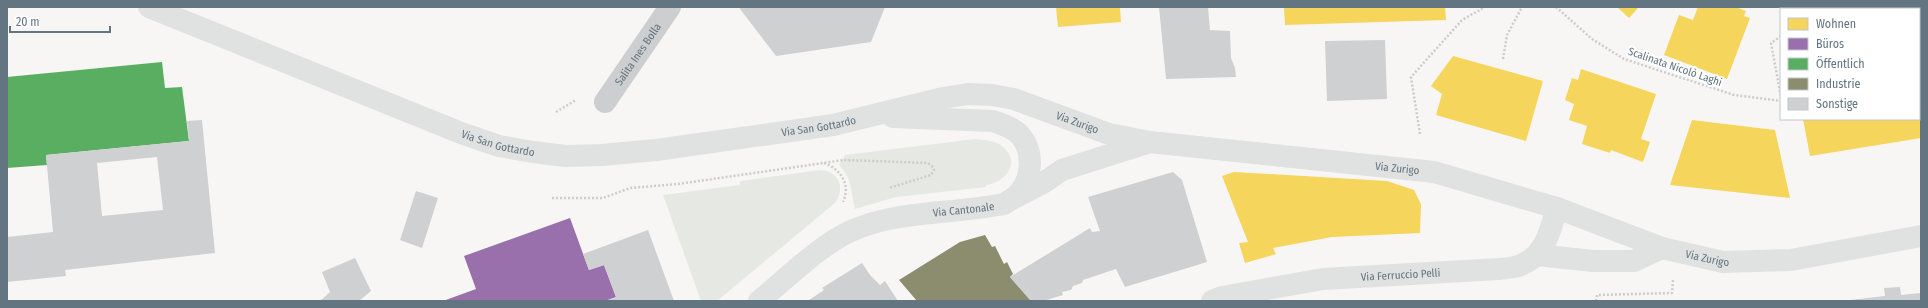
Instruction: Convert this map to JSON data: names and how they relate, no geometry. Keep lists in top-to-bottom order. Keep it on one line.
{"streets":{"main road":["Via Zurigo","Via San Gottardo","Via Cantonale","Via Ferruccio Pelli"],"street":["Salita Ines Bolla"],"path":["Scalinata Nicolò Laghi"]},"crossings":[["Via Zurigo","Via San Gottardo"],["Via Zurigo","Via Cantonale"],["Via Zurigo","Via Ferruccio Pelli"]],"legend":["Wohnen","Büros","Öffentlich","Industrie","Sonstige"],"scale_bar":"20 m"}
